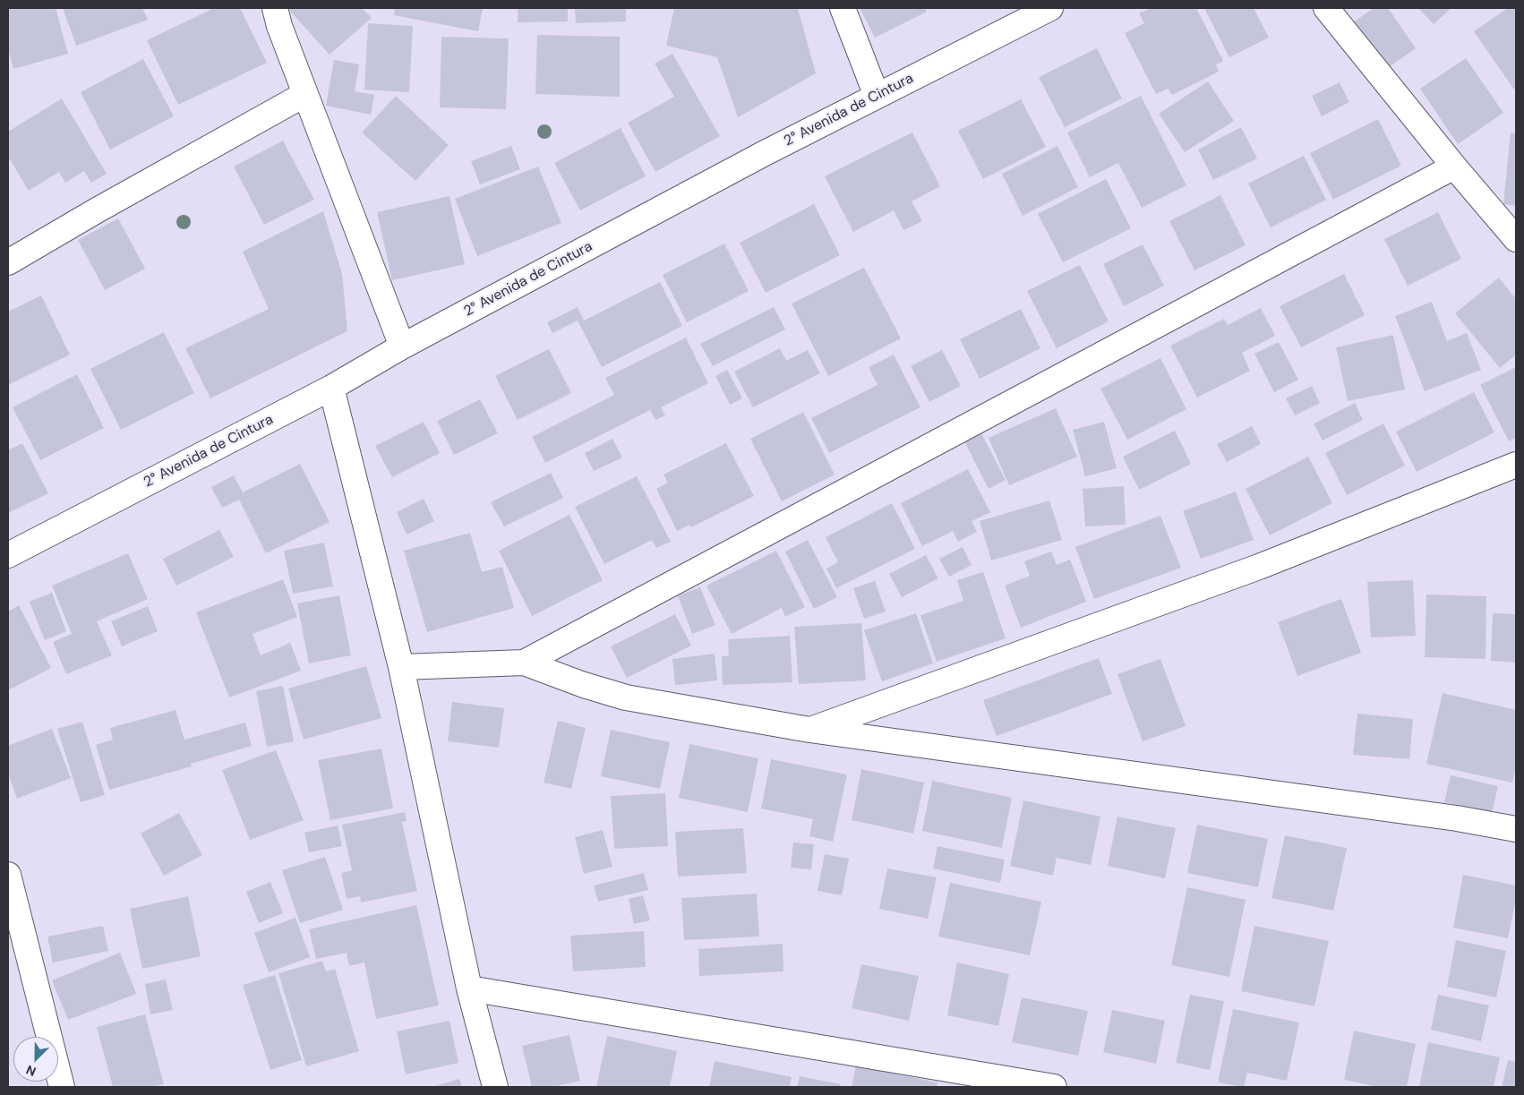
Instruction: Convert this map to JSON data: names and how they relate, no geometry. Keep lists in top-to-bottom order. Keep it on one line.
{"streets":{"street":["2° Avenida de Cintura"]},"north":"bottom left"}
